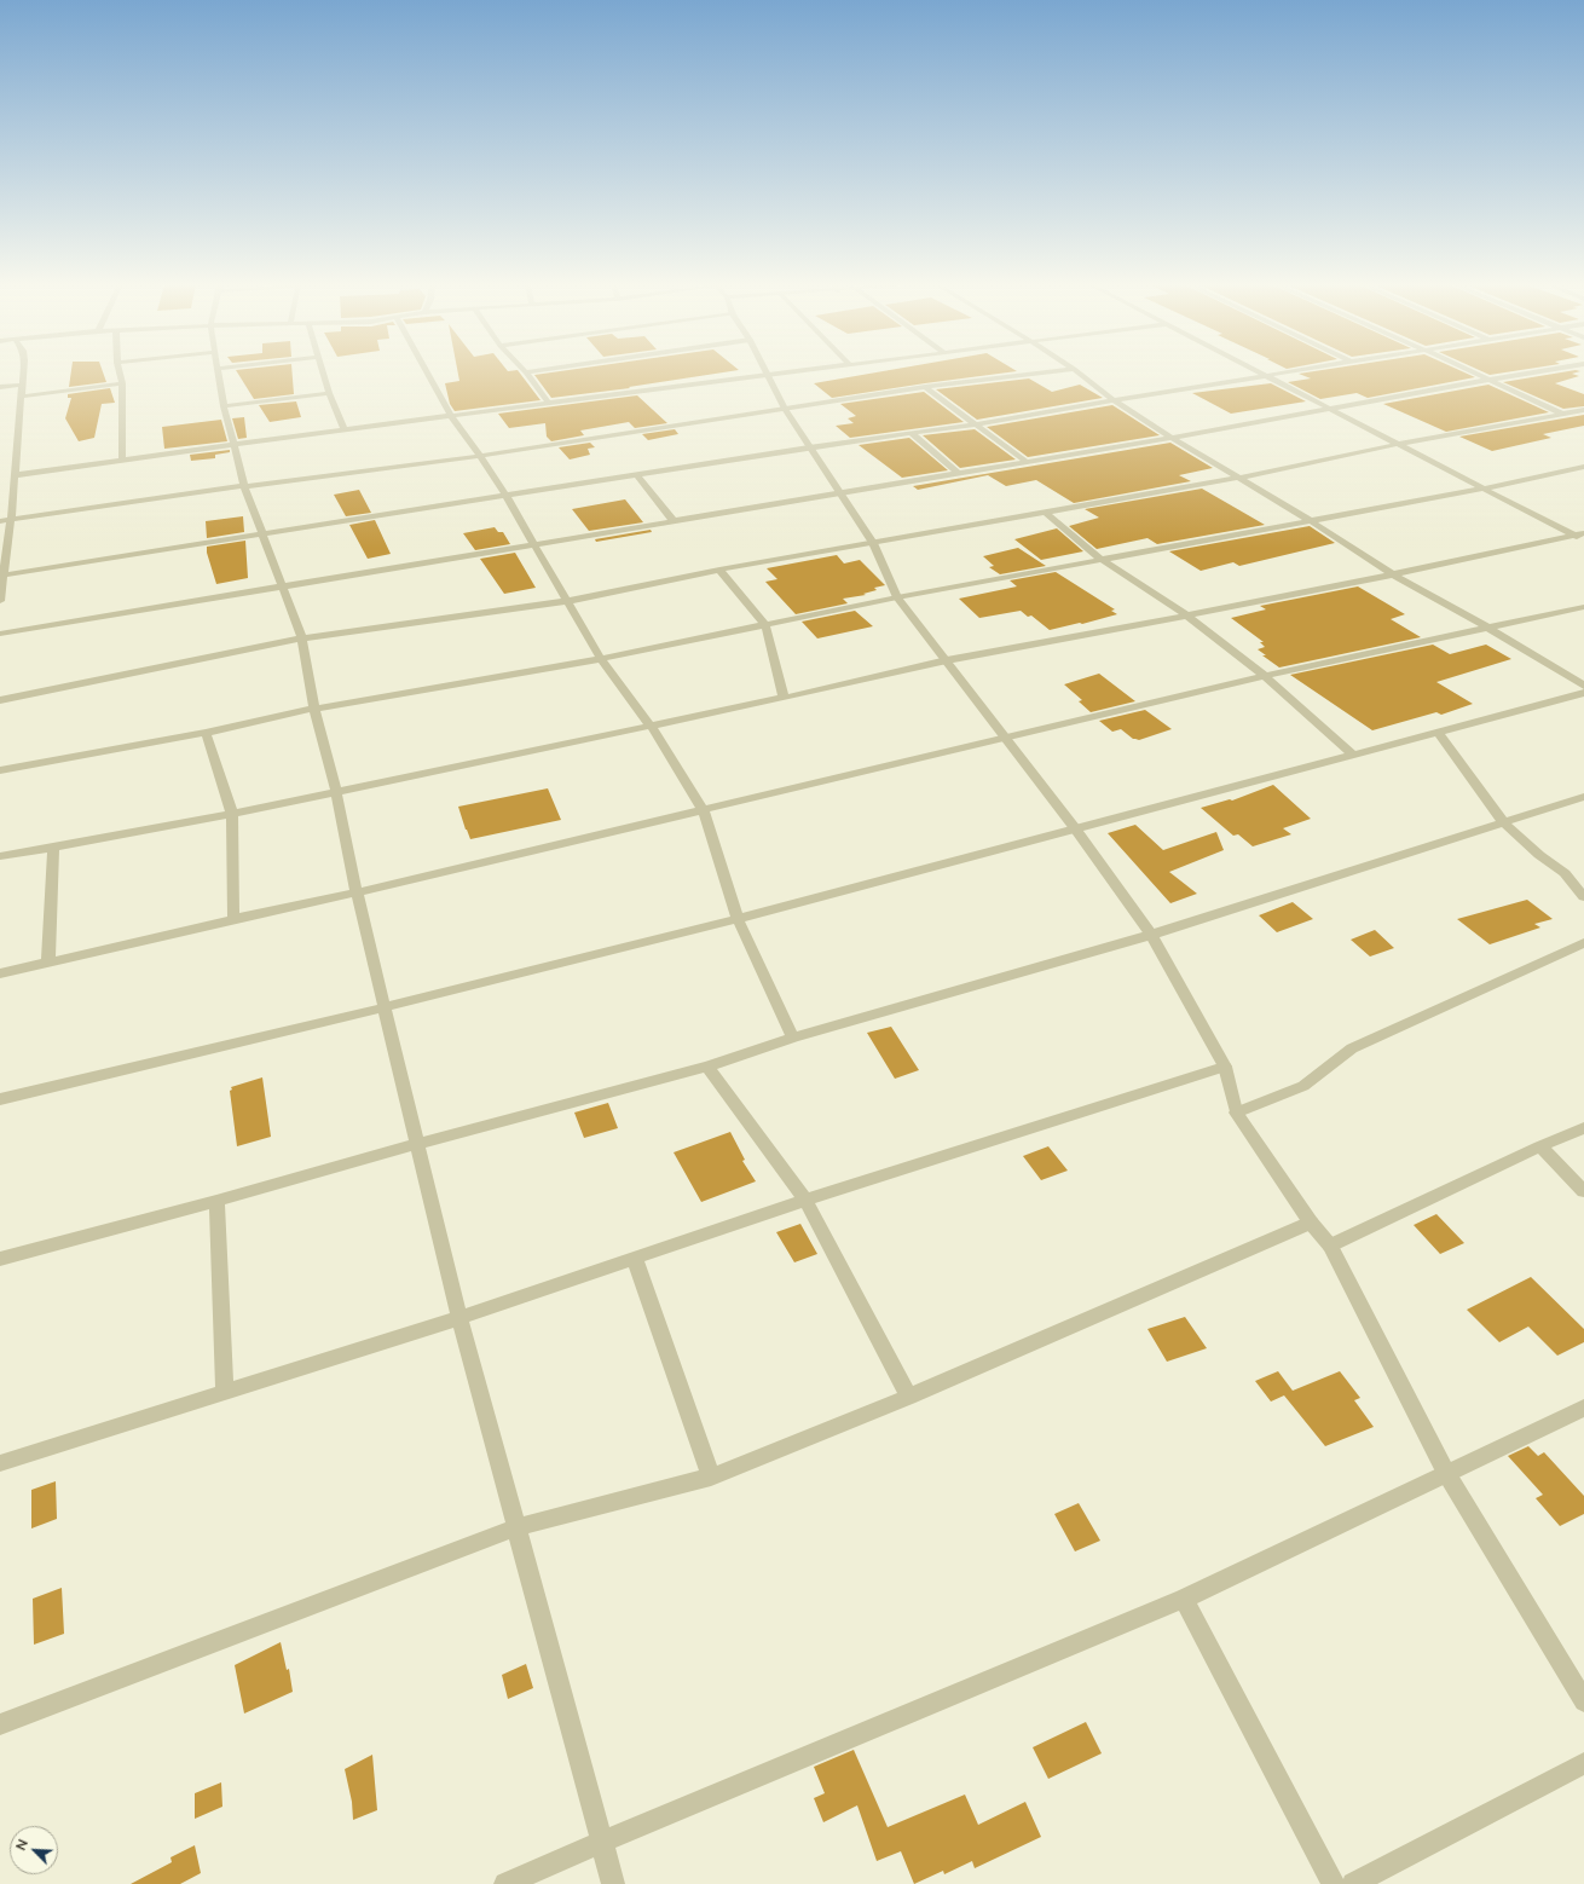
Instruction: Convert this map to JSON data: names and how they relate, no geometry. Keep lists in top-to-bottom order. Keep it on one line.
{"north":"top left"}
